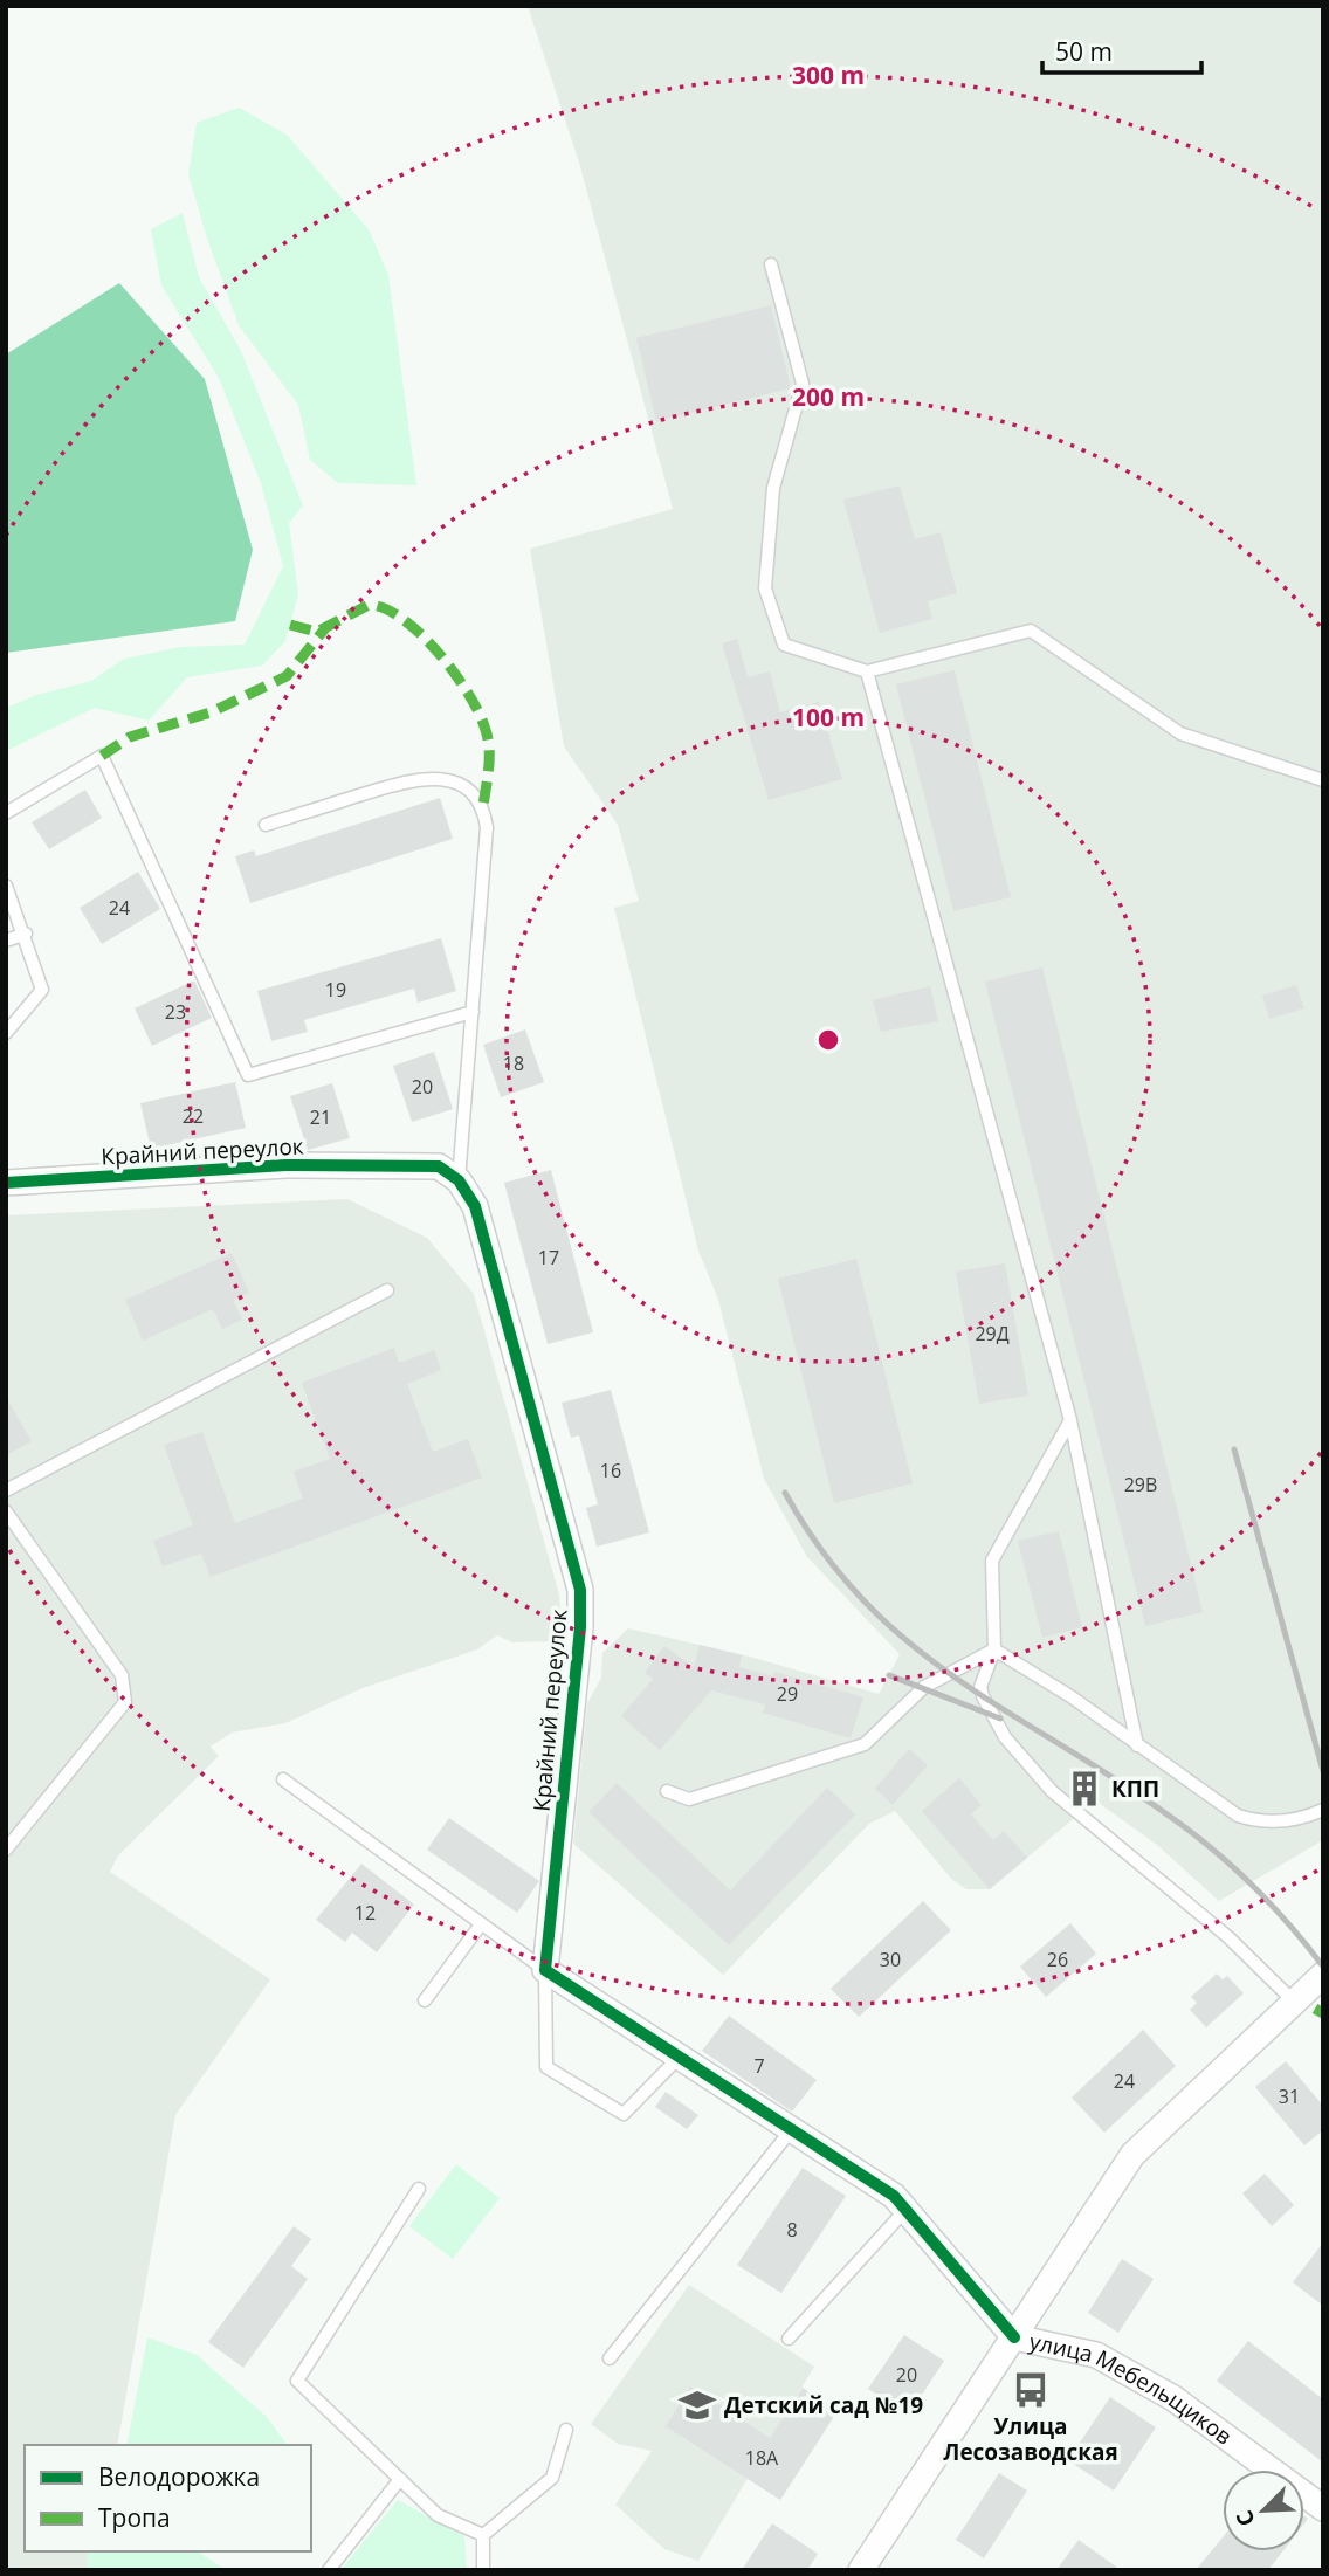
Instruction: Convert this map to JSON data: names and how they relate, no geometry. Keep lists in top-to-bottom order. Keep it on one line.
{"streets":{"street":["Крайний переулок","улица Мебельщиков"]},"places":{"building":["КПП"],"bus stop":["Улица Лесозаводская"],"school or university":["Детский сад №19"]},"house_numbers":["24","19","23","18","20","22","21","17","29Д","16","29В","29","12","30","26","7","24","31","8","20","18А"],"legend":["Велодорожка","Тропа"],"scale_bar":"50 m","north":"bottom left","rings":["300 m","200 m","100 m"]}
